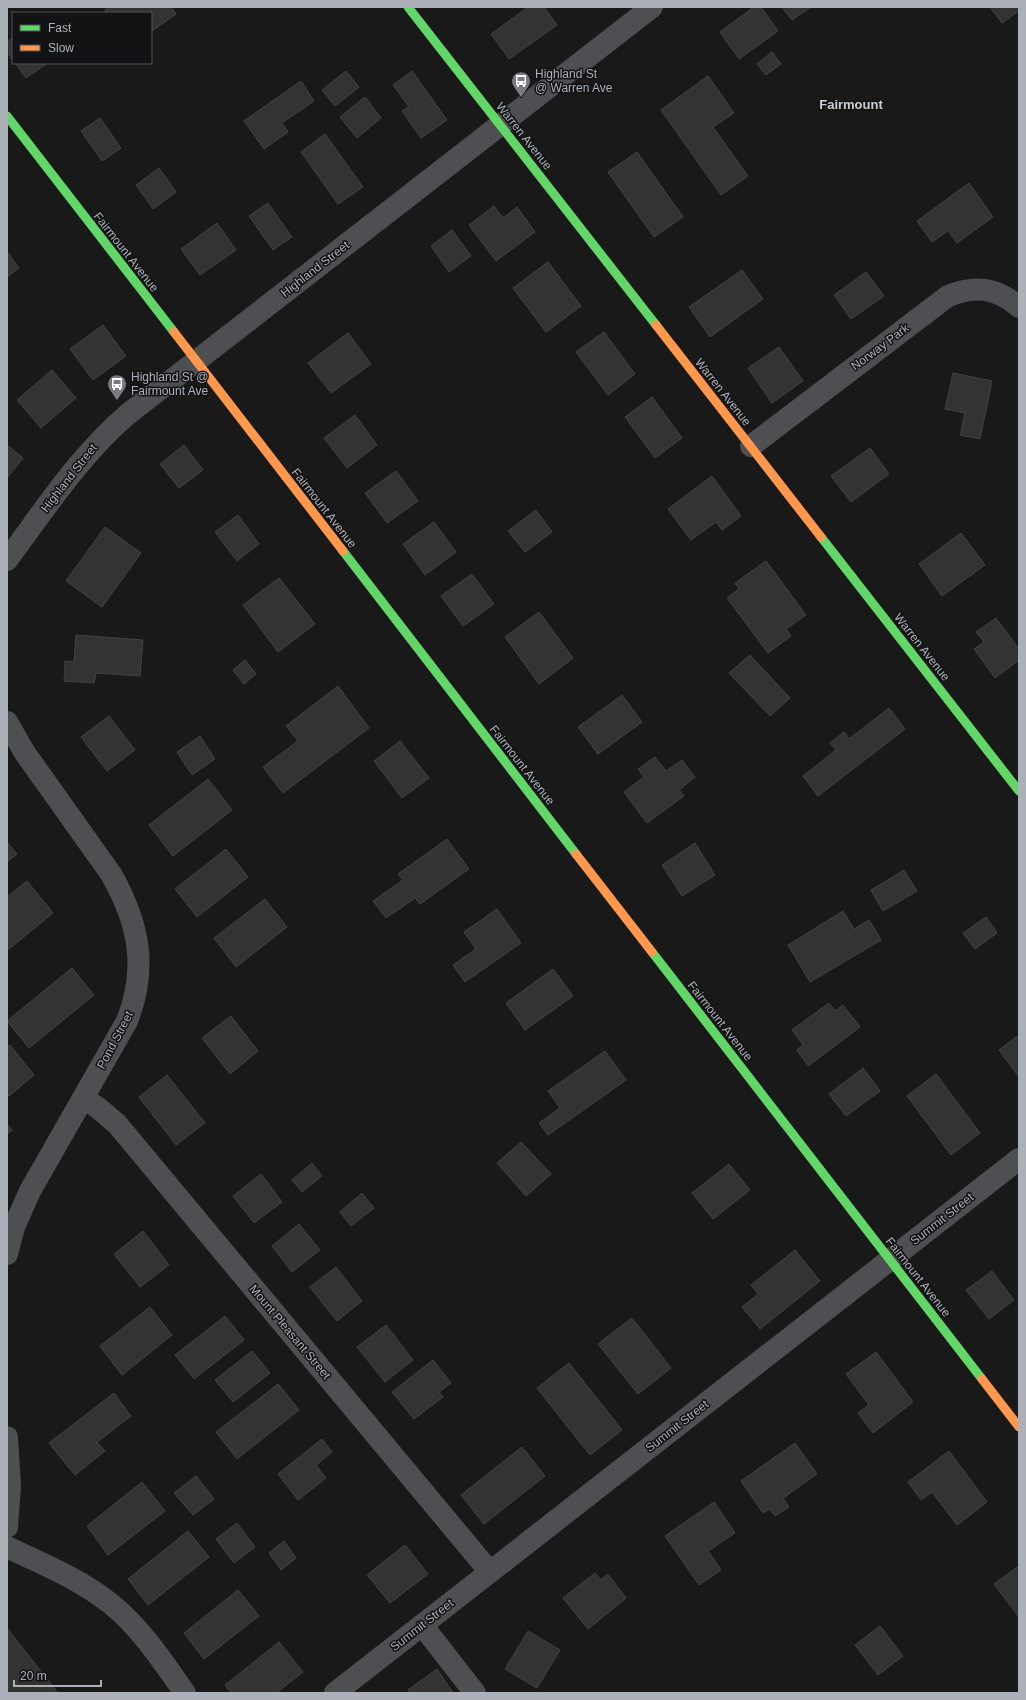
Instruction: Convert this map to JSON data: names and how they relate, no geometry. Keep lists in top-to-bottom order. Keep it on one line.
{"streets":{"street":["Warren Avenue","Fairmount Avenue","Highland Street","Norway Park","Pond Street","Summit Street","Mount Pleasant Street"]},"crossings":[["Warren Avenue","Highland Street"],["Warren Avenue","Norway Park"],["Fairmount Avenue","Highland Street"],["Fairmount Avenue","Summit Street"],["Pond Street","Mount Pleasant Street"],["Summit Street","Mount Pleasant Street"]],"districts":["Fairmount"],"places":{"bus stop":["Highland St @ Warren Ave","Highland St @ Fairmount Ave"]},"legend":["Fast","Slow"],"scale_bar":"20 m"}
